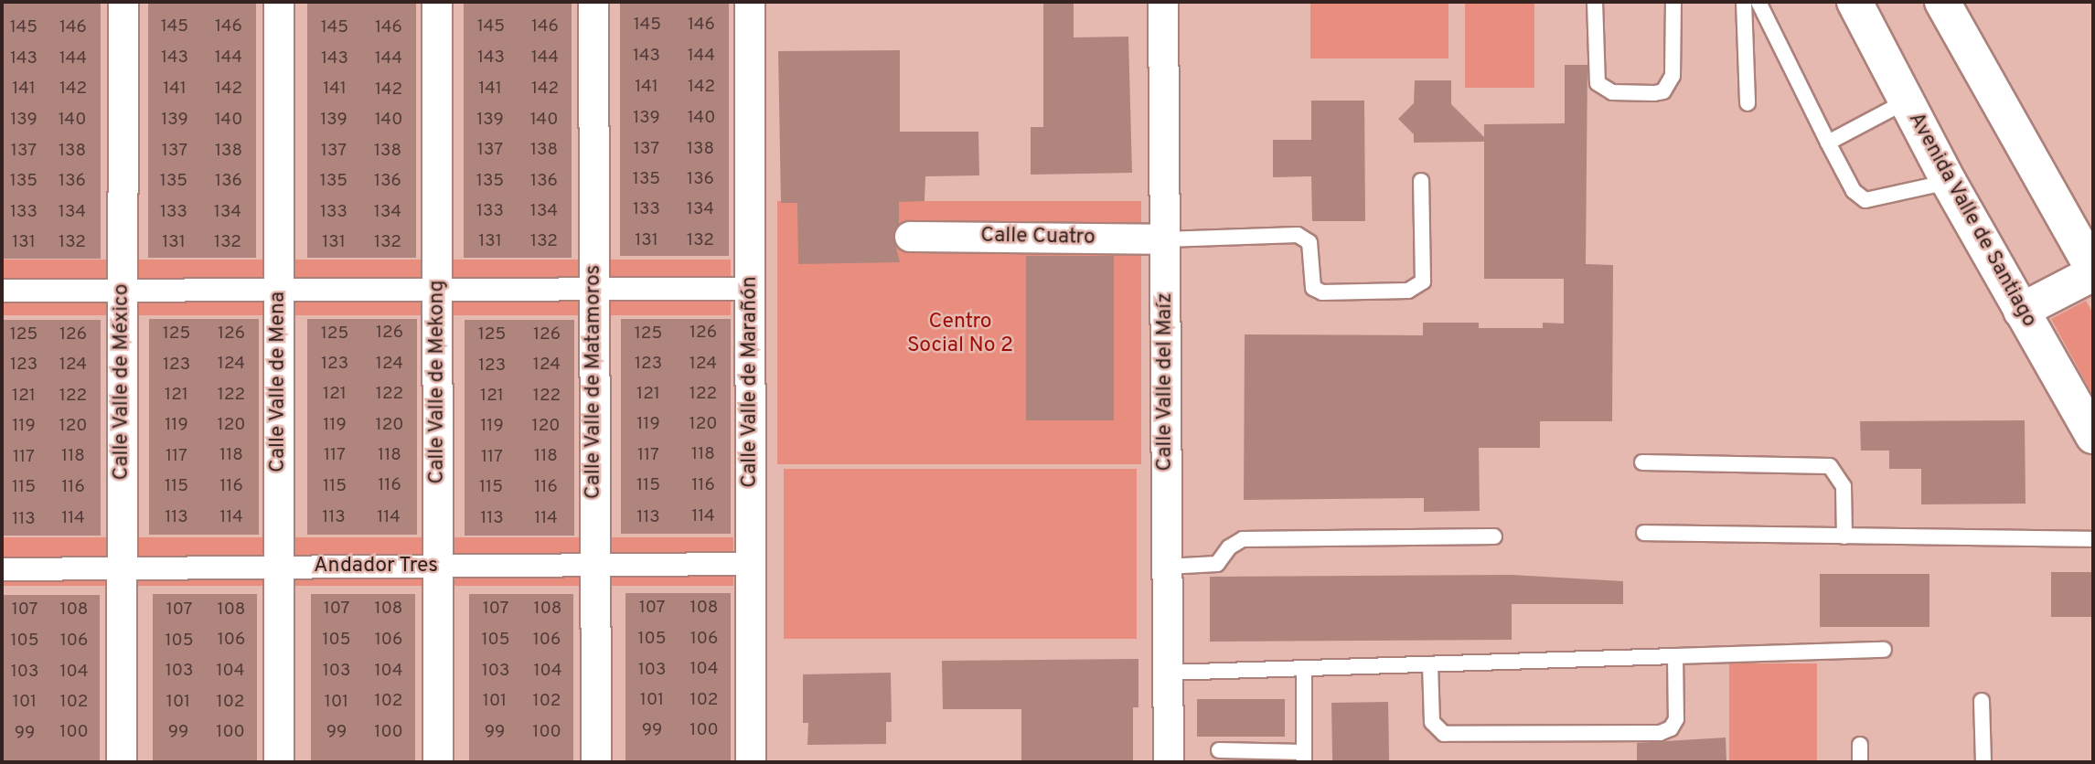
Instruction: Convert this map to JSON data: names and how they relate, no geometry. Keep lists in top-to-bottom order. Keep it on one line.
{"streets":{"street":["Avenida Valle de Santiago","Calle Cuatro","Calle Valle de México","Calle Valle de Mena","Calle Valle de Mekong","Calle Valle de Matamoros","Calle Valle de Marañón","Calle Valle del Maíz","Andador Tres"]},"crossings":[["Calle Cuatro","Calle Valle del Maíz"],["Calle Valle de México","Andador Tres"],["Calle Valle de Mena","Andador Tres"],["Calle Valle de Mekong","Andador Tres"],["Calle Valle de Matamoros","Andador Tres"],["Calle Valle de Marañón","Andador Tres"]],"parks":["Centro Social No 2"],"house_numbers":["145","146","145","146","145","146","145","146","145","146","143","144","143","144","143","144","143","144","143","144","141","142","141","142","141","142","141","141","142","142","139","140","139","140","139","140","139","140","139","140","137","138","137","138","137","138","137","138","137","138","135","136","135","136","135","136","135","136","135","136","133","134","133","134","133","134","133","134","133","134","131","132","131","132","131","132","131","132","131","132","126","126","125","126","125","125","125","126","125","126","124","123","124","123","124","123","124","123","124","123","121","122","121","122","121","122","121","122","121","122","119","120","119","120","119","120","119","120","119","120","118","118","117","118","117","118","117","118","117","117","116","115","116","115","116","115","115","116","115","116","114","113","114","113","114","113","114","113","114","113","107","108","107","108","107","108","107","108","107","108","105","106","106","105","106","105","106","105","106","105","104","103","103","104","103","104","103","104","103","104","101","102","102","101","102","101","102","101","102","101","99","100","100","99","100","99","100","99","100","99"]}
